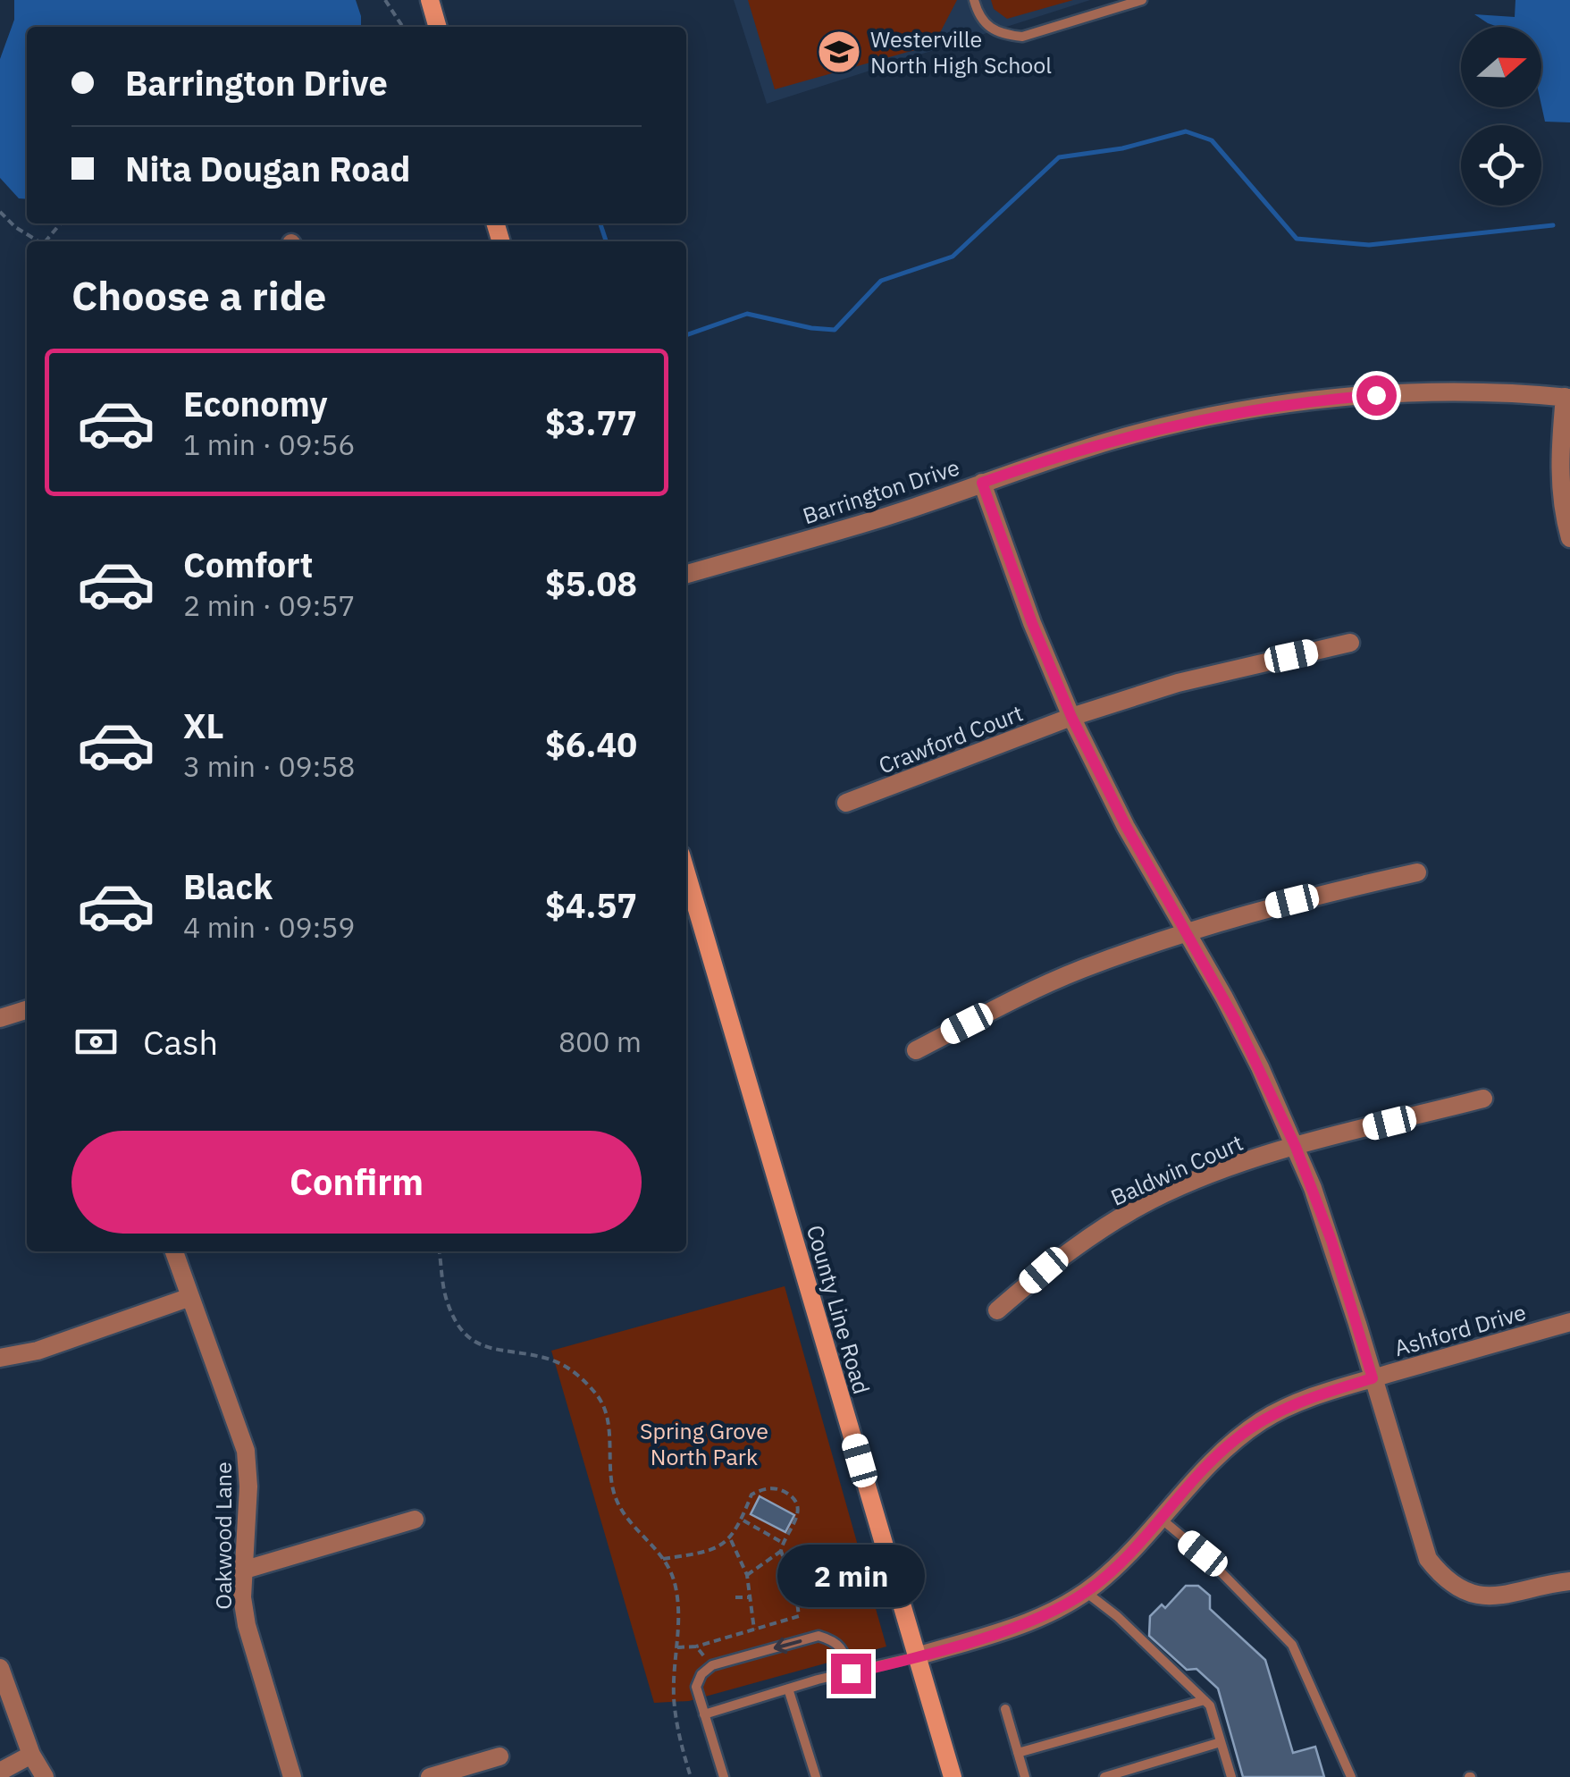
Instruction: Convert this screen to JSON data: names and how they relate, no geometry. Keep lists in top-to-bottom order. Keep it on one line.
{"streets":{"main road":["County Line Road"],"street":["Barrington Drive","Crawford Court","Baldwin Court","Ashford Drive","Oakwood Lane"]},"crossings":[["County Line Road","Ashford Drive"]],"parks":["Spring Grove North Park"],"places":{"school or university":["Westerville North High School"]},"north":"right","page":{"banner":["Barrington Drive","Nita Dougan Road"],"heading":"Choose a ride","list":[{"name":"Economy","note":"1 min · 09:56","value":"$3.77"},{"name":"Comfort","note":"2 min · 09:57","value":"$5.08"},{"name":"XL","note":"3 min · 09:58","value":"$6.40"},{"name":"Black","note":"4 min · 09:59","value":"$4.57"}],"pay":["Cash","800 m"],"buttons":"Confirm","bubble":"2 min"}}
